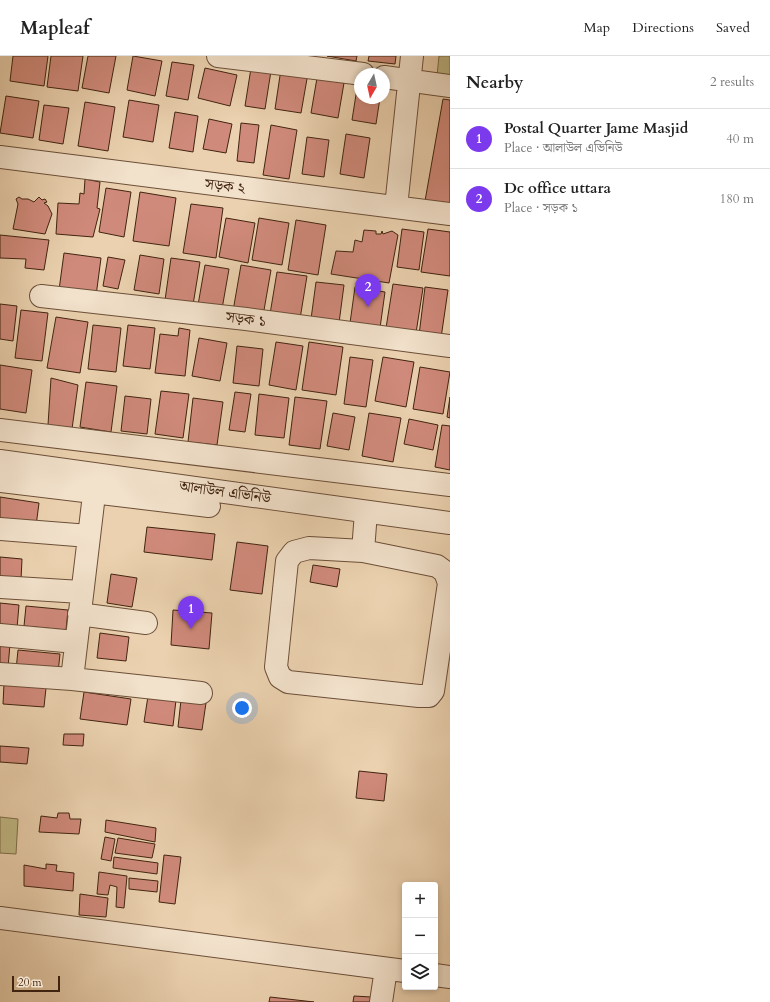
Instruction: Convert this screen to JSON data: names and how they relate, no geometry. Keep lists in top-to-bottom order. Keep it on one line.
{"streets":{"street":["সড়ক ২","সড়ক ১","আলাউল এভিনিউ"]},"scale_bar":"20 m","north":"bottom","page":{"header":"Mapleaf","nav":["Map","Directions","Saved"],"heading":["Nearby","2 results"],"list":[{"mark":"1","name":"Postal Quarter Jame Masjid","note":"Place · আলাউল এভিনিউ","value":"40 m"},{"mark":"2","name":"Dc office uttara","note":"Place · সড়ক ১","value":"180 m"}],"pins":["2","1"],"map_buttons":["+","−"],"scale":"20 m"}}
